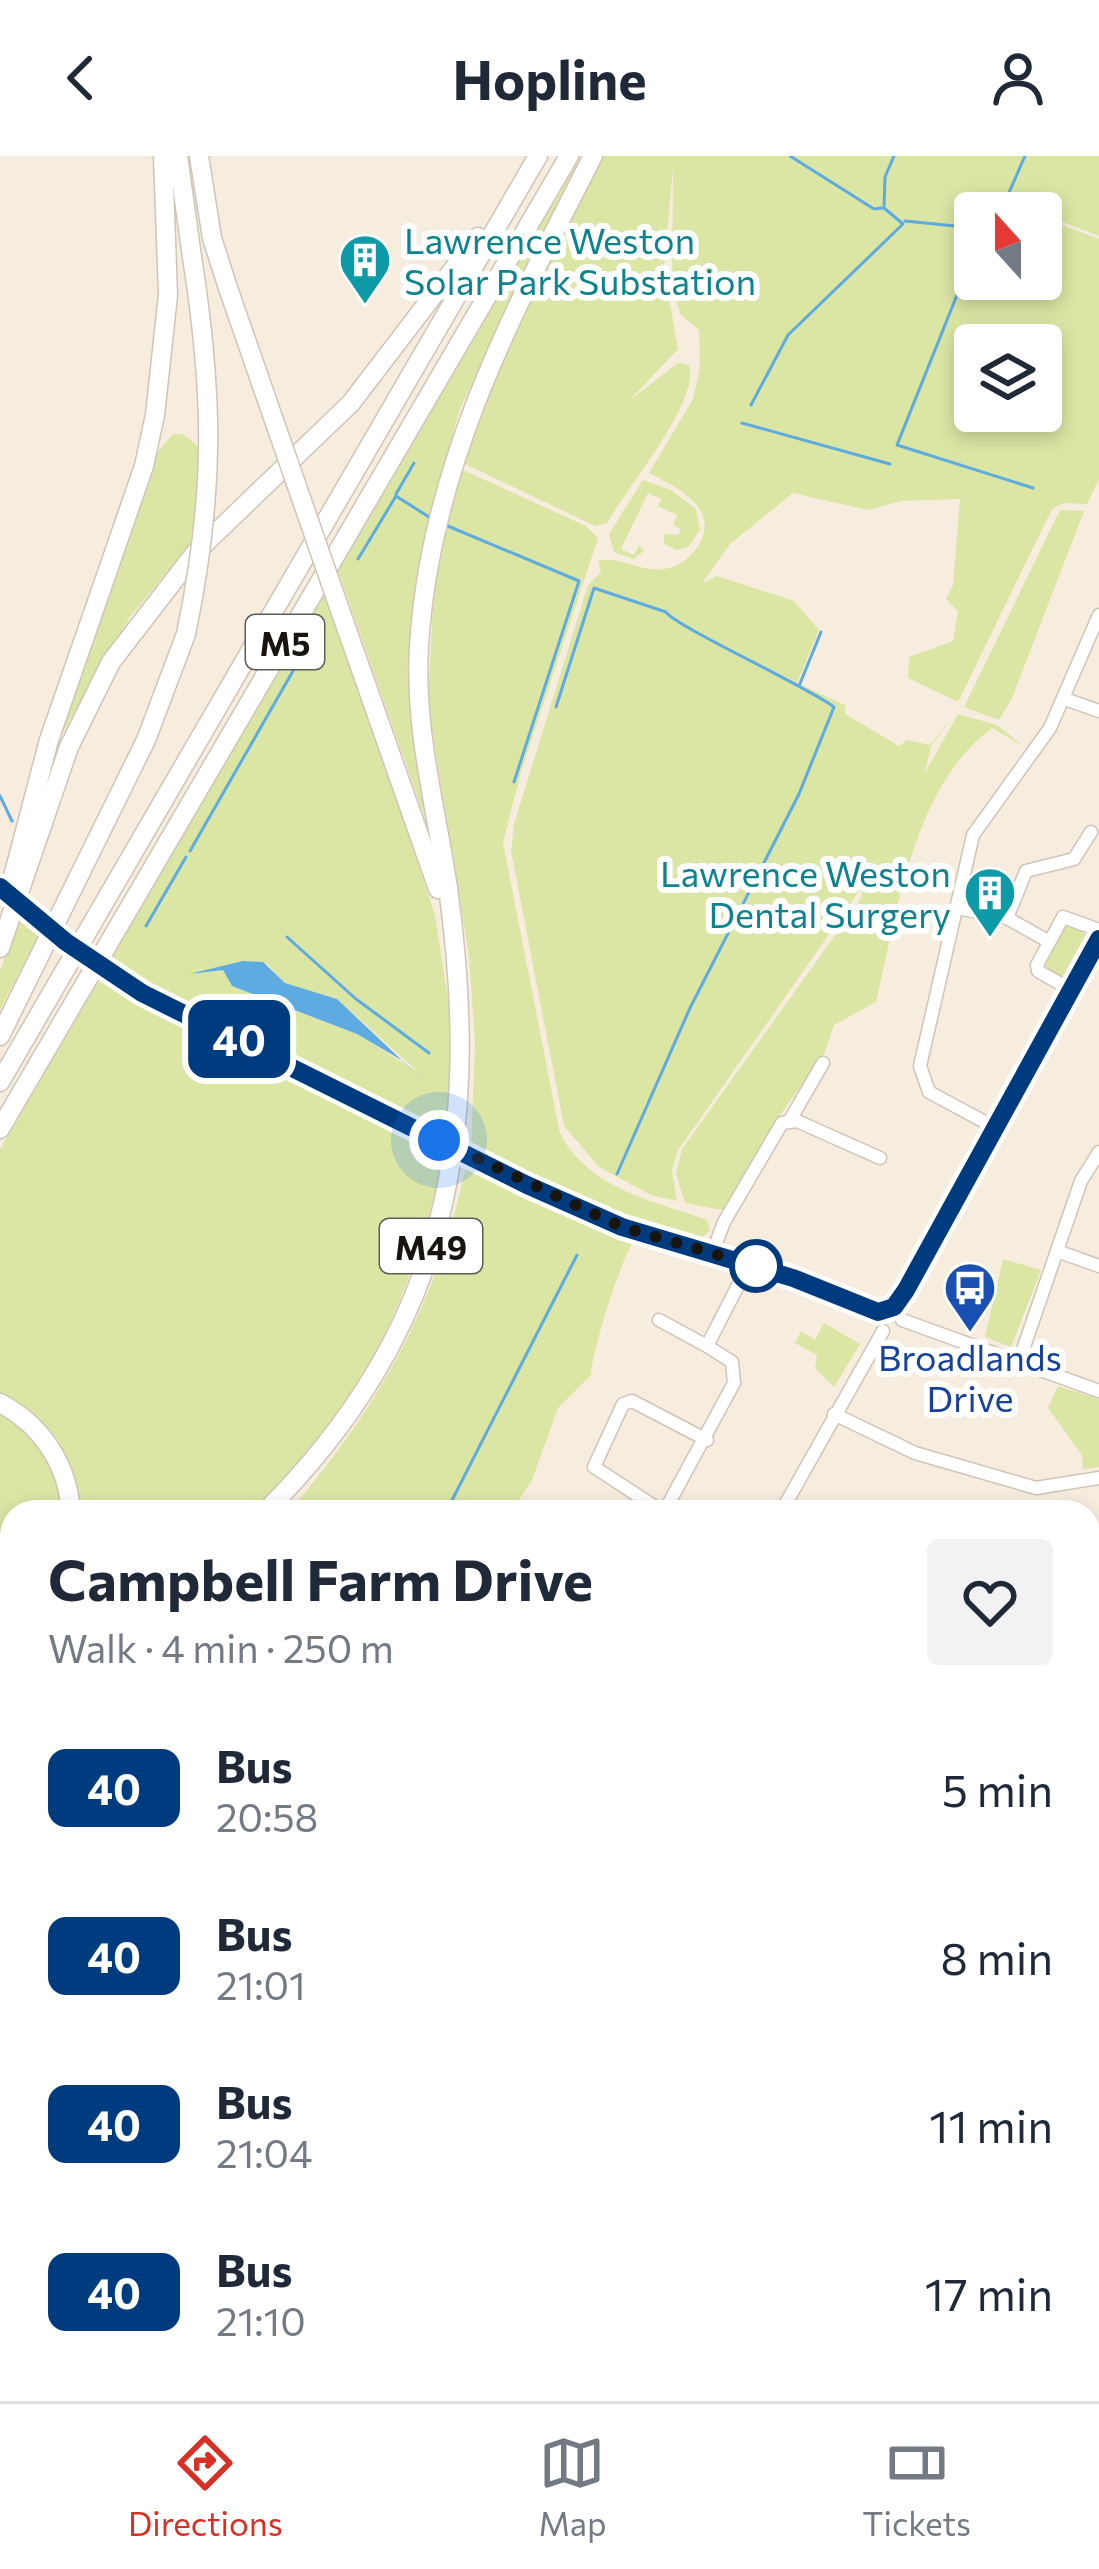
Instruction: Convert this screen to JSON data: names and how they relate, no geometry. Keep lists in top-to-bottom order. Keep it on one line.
{"streets":{"highway":["M5","M49"]},"places":{"building":["Lawrence Weston Solar Park Substation","Lawrence Weston Dental Surgery"],"bus stop":["Broadlands Drive"]},"lines":["bus line 40"],"north":"top","page":{"header":"Hopline","on_map":"40","heading":["Campbell Farm Drive","Walk · 4 min · 250 m"],"list":[{"mark":"40","name":"Bus","note":"20:58","value":"5 min"},{"mark":"40","name":"Bus","note":"21:01","value":"8 min"},{"mark":"40","name":"Bus","note":"21:04","value":"11 min"},{"mark":"40","name":"Bus","note":"21:10","value":"17 min"}],"tabs":["Directions","Map","Tickets"]}}
